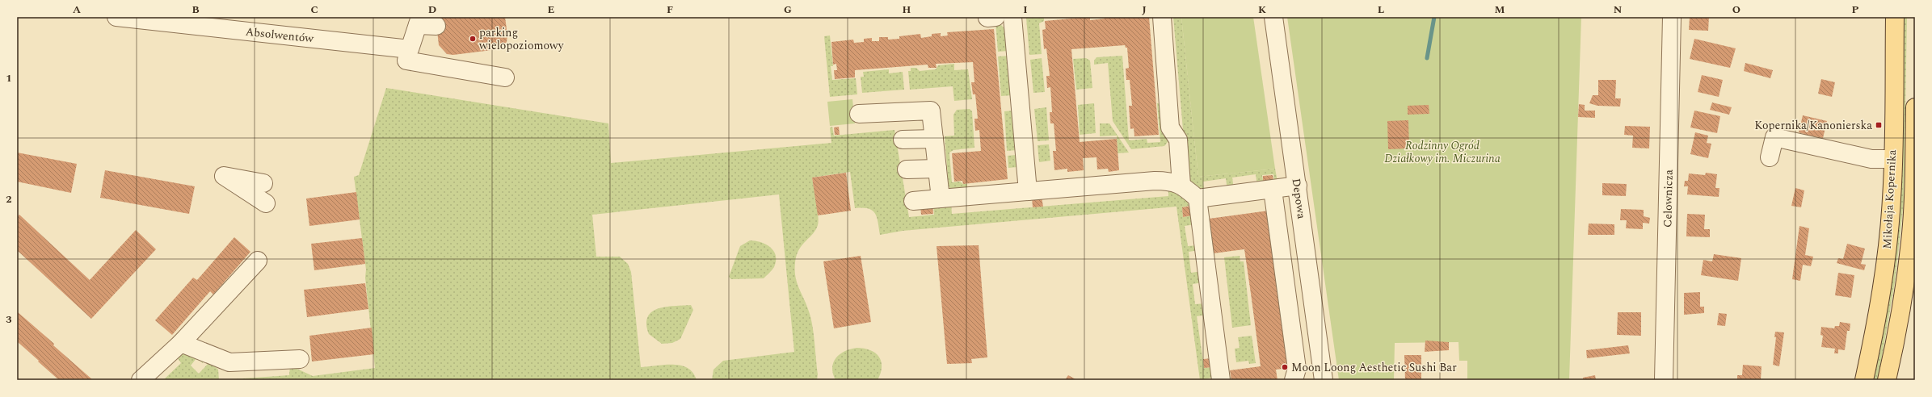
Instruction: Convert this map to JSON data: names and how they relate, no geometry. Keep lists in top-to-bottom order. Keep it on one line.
{"streets":{"main road":["Mikołaja Kopernika"],"street":["Absolwentów","Depowa","Celownicza"]},"parks":["Rodzinny Ogród Działkowy im. Miczurina"],"places":{"other":["parking wielopoziomowy","Moon Loong Aesthetic Sushi Bar"],"transit":["Kopernika/Kanonierska"]},"grid":{"columns":["A","B","C","D","E","F","G","H","I","J","K","L","M","N","O","P"],"rows":["1","2","3"]}}
